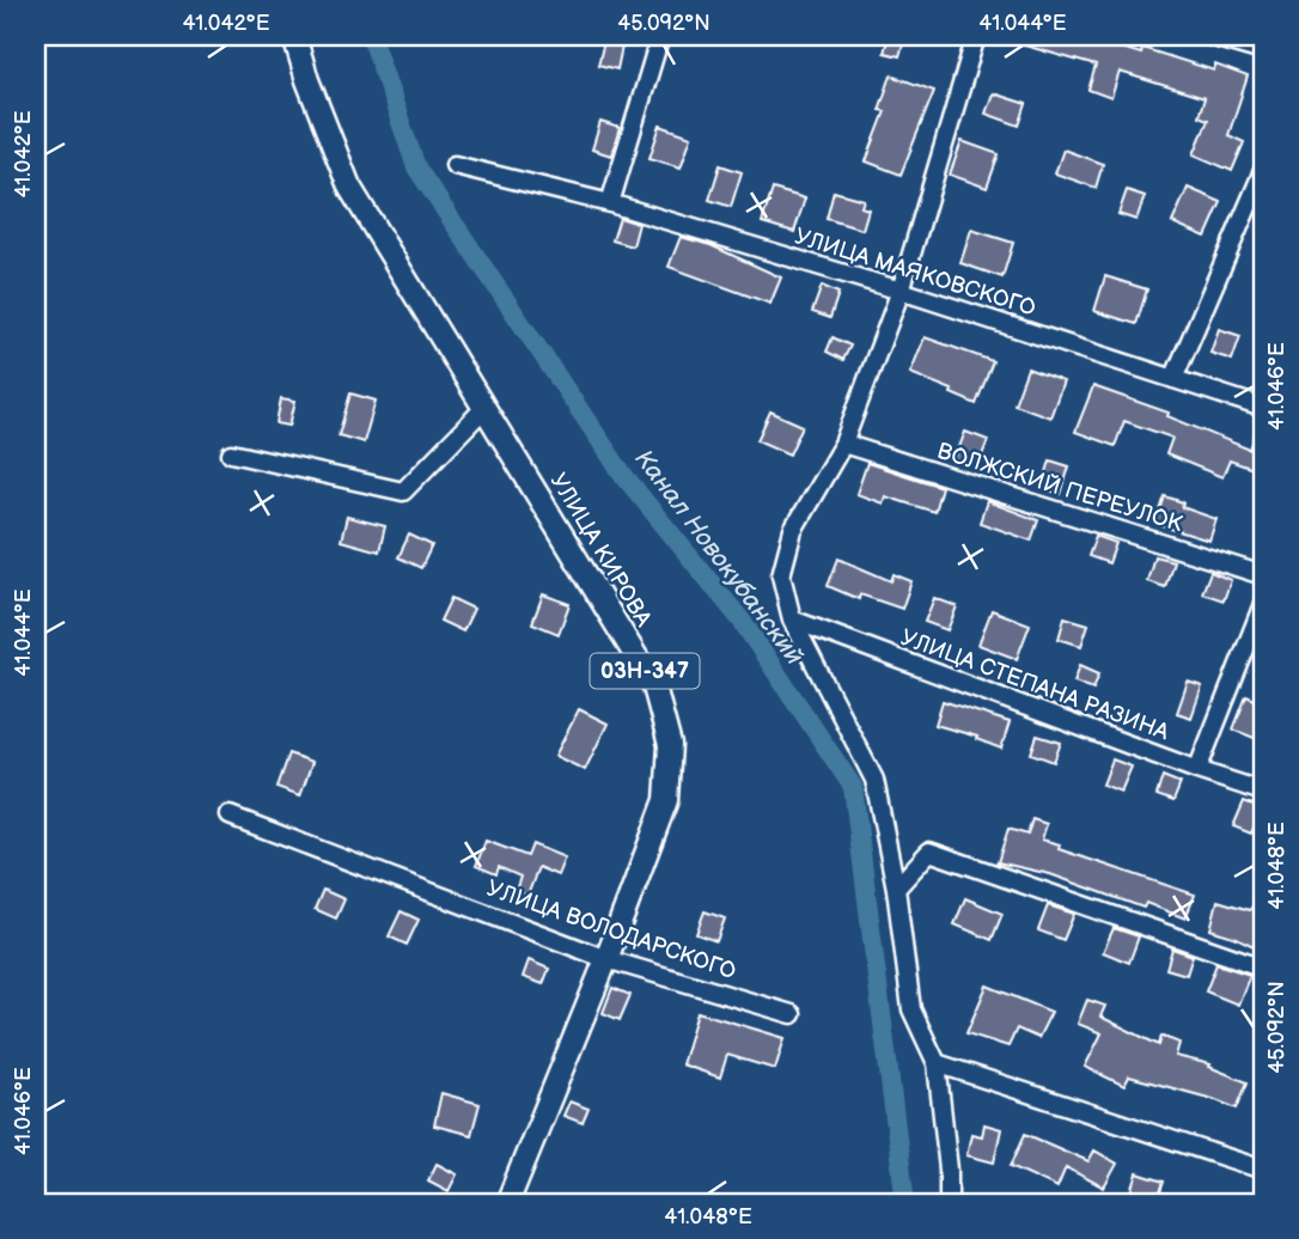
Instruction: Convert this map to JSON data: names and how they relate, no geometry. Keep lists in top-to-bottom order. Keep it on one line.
{"streets":{"main road":["УЛИЦА КИРОВА","03Н-347"],"street":["УЛИЦА МАЯКОВСКОГО","ВОЛЖСКИЙ ПЕРЕУЛОК","УЛИЦА СТЕПАНА РАЗИНА","УЛИЦА ВОЛОДАРСКОГО"]},"crossings":[["УЛИЦА КИРОВА","УЛИЦА ВОЛОДАРСКОГО"]],"water":["Канал Новокубанский"],"coordinates":["41.042°E","45.092°N","41.044°E","41.046°E","41.048°E"]}
